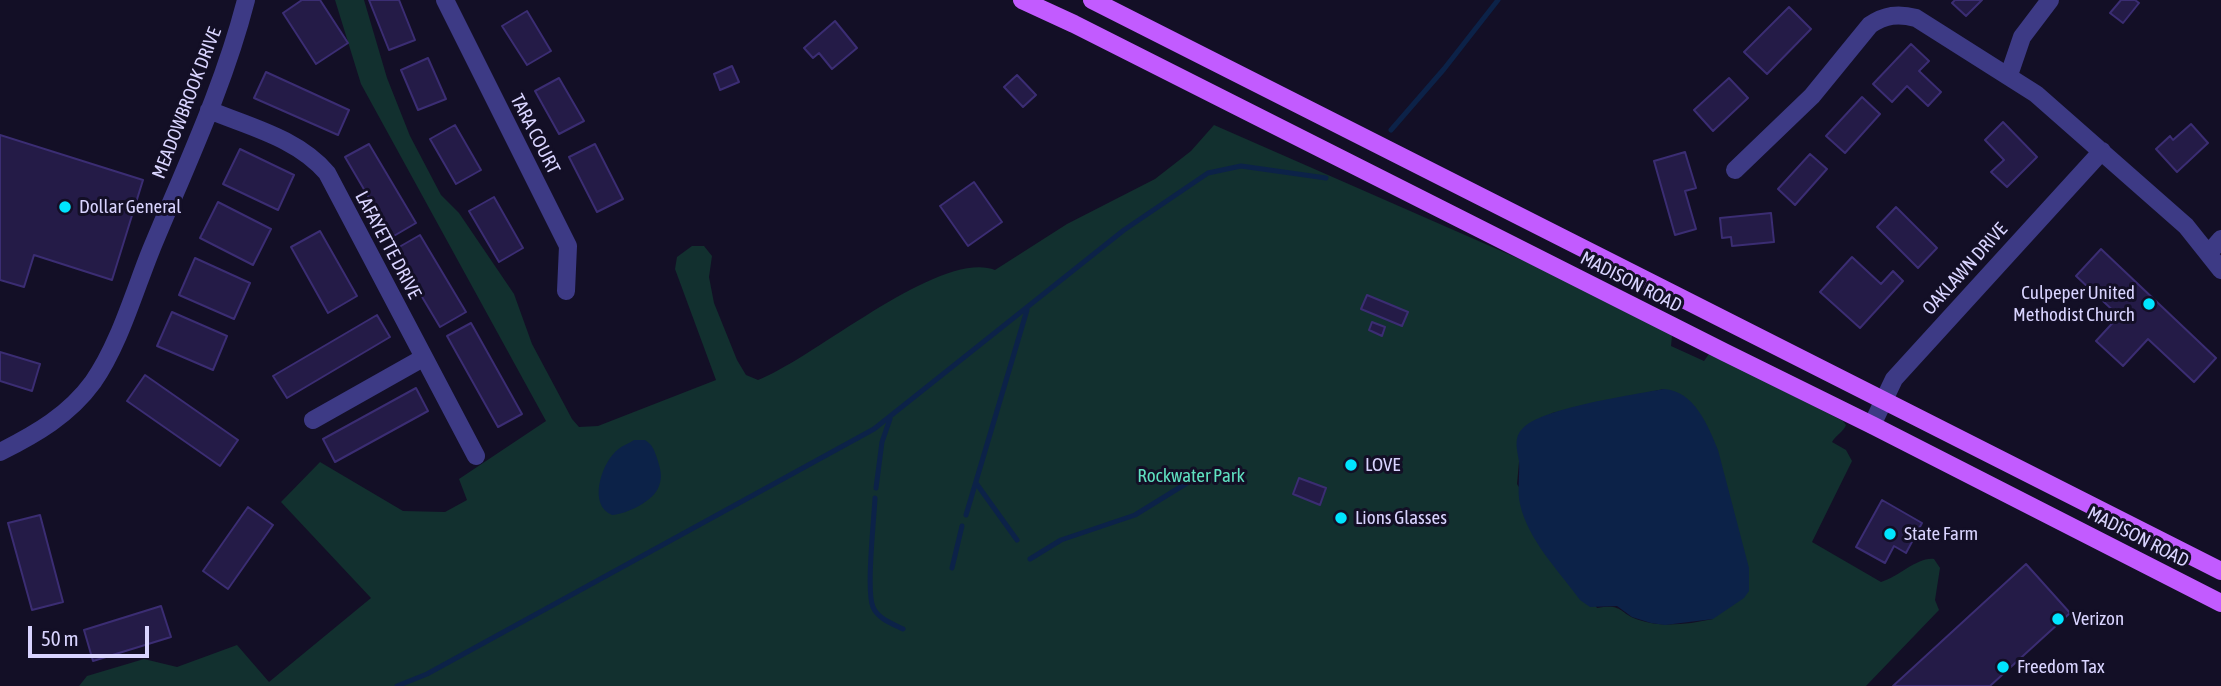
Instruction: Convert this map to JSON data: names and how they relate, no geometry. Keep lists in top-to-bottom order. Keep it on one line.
{"streets":{"main road":["MADISON ROAD"],"street":["MEADOWBROOK DRIVE","TARA COURT","LAFAYETTE DRIVE","OAKLAWN DRIVE"]},"crossings":[["MEADOWBROOK DRIVE","LAFAYETTE DRIVE"],["OAKLAWN DRIVE","MADISON ROAD"]],"parks":["Rockwater Park"],"places":["Dollar General","Culpeper United Methodist Church","LOVE","Lions Glasses","State Farm","Verizon","Freedom Tax"],"scale_bar":"50 m"}
